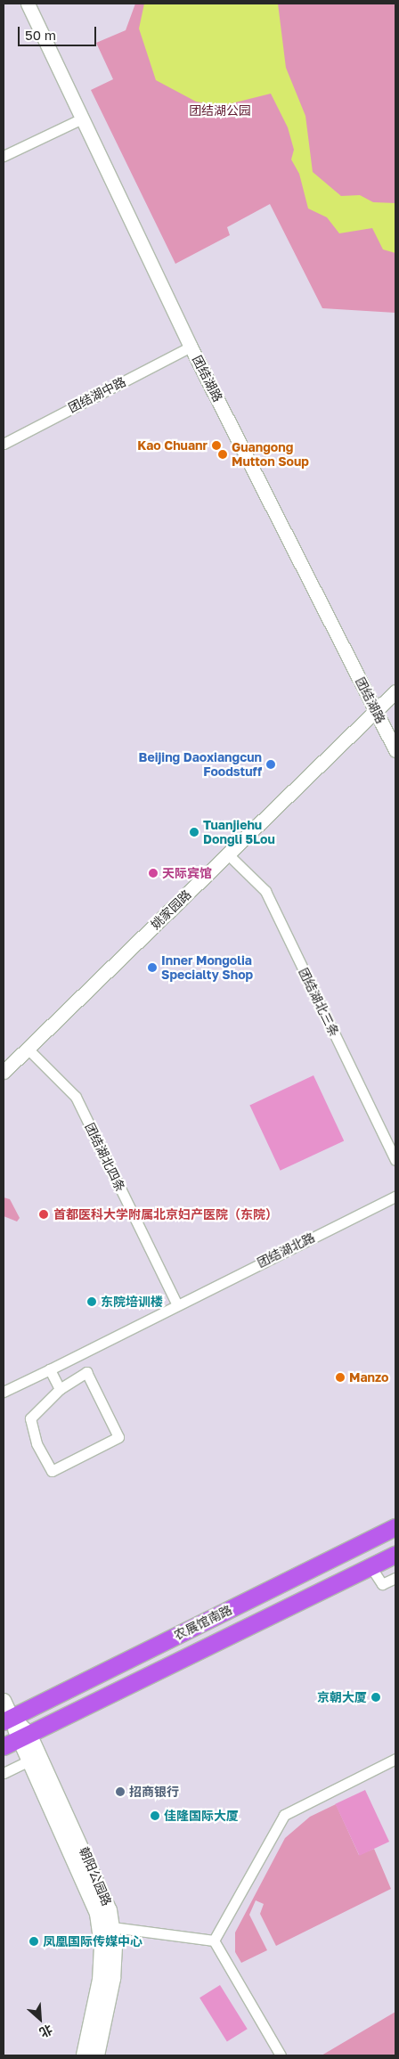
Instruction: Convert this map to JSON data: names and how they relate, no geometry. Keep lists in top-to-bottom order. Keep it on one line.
{"streets":{"main road":["农展馆南路","朝阳公园路"],"street":["团结湖路","团结湖中路","姚家园路","团结湖北三条","团结湖北四条","团结湖北路"]},"crossings":[["团结湖路","团结湖中路"],["团结湖路","姚家园路"],["姚家园路","团结湖北三条"],["姚家园路","团结湖北四条"],["团结湖北四条","团结湖北路"],["农展馆南路","朝阳公园路"]],"parks":["团结湖公园"],"places":["Kao Chuanr","Guangong Mutton Soup","Beijing Daoxiangcun Foodstuff","Tuanjiehu Dongli 5Lou","天际宾馆","Inner Mongolia Specialty Shop","首都医科大学附属北京妇产医院（东院）","东院培训楼","Manzo","京朝大厦","招商银行","佳隆国际大厦","凤凰国际传媒中心"],"scale_bar":"50 m","north":"bottom right"}
